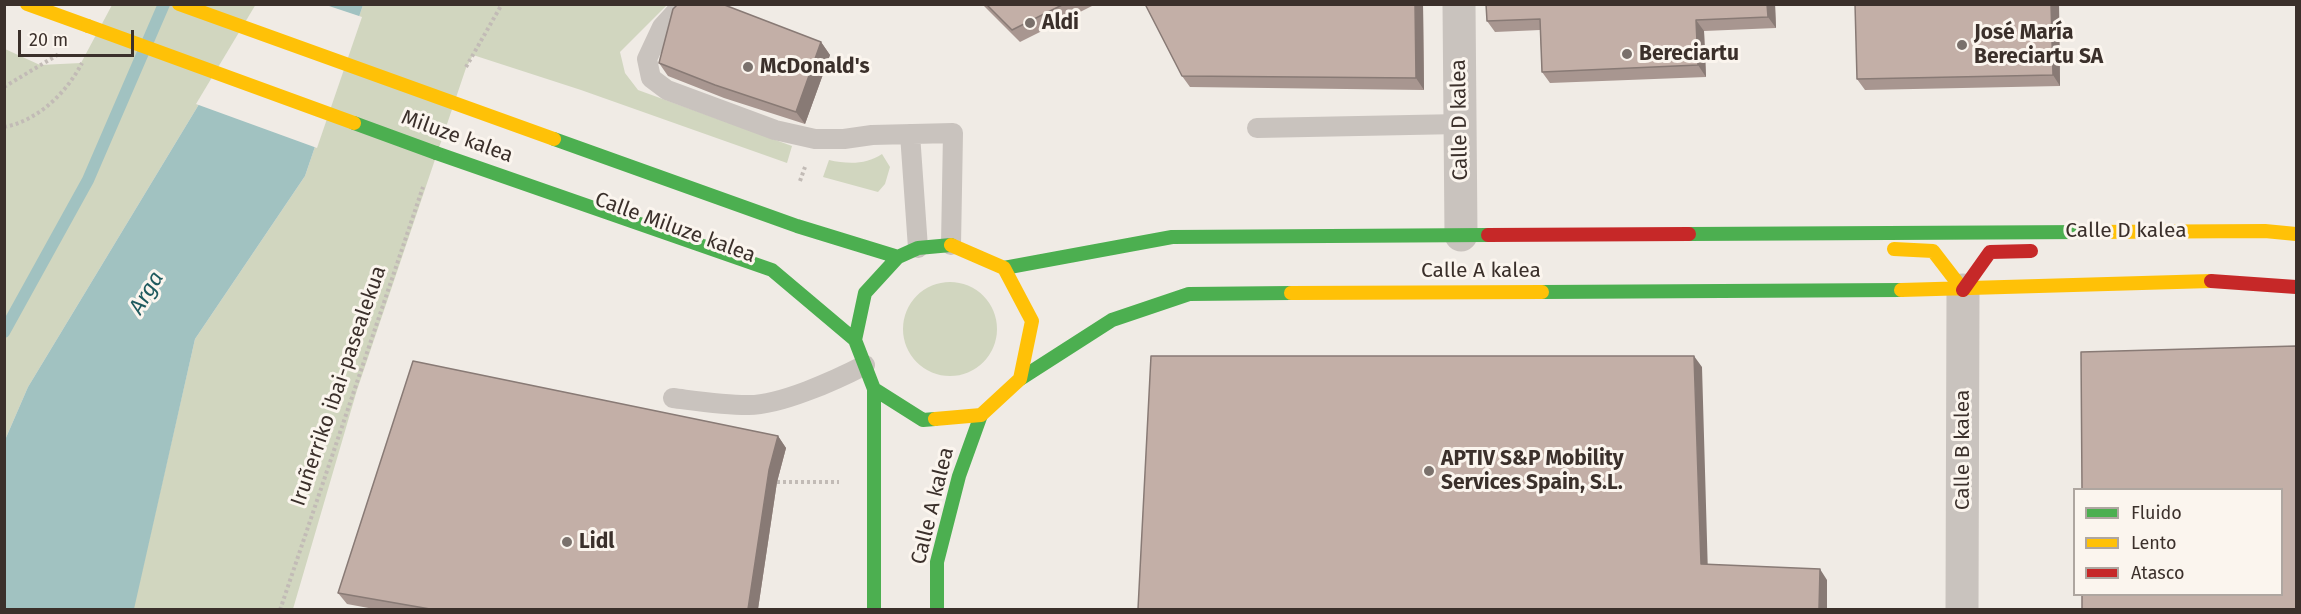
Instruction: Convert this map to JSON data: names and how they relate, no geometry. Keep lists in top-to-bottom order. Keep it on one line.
{"streets":{"street":["Calle D kalea","Miluze kalea","Calle A kalea","Calle B kalea"],"path":["Iruñerriko ibai-pasealekua"]},"crossings":[["Calle D kalea","Calle A kalea"],["Miluze kalea","Calle A kalea"],["Calle A kalea","Calle B kalea"]],"water":["Arga"],"places":["Aldi","José María Bereciartu SA","Bereciartu","McDonald's","APTIV S&P Mobility Services Spain, S.L.","Lidl"],"legend":["Fluido","Lento","Atasco"],"scale_bar":"20 m"}
